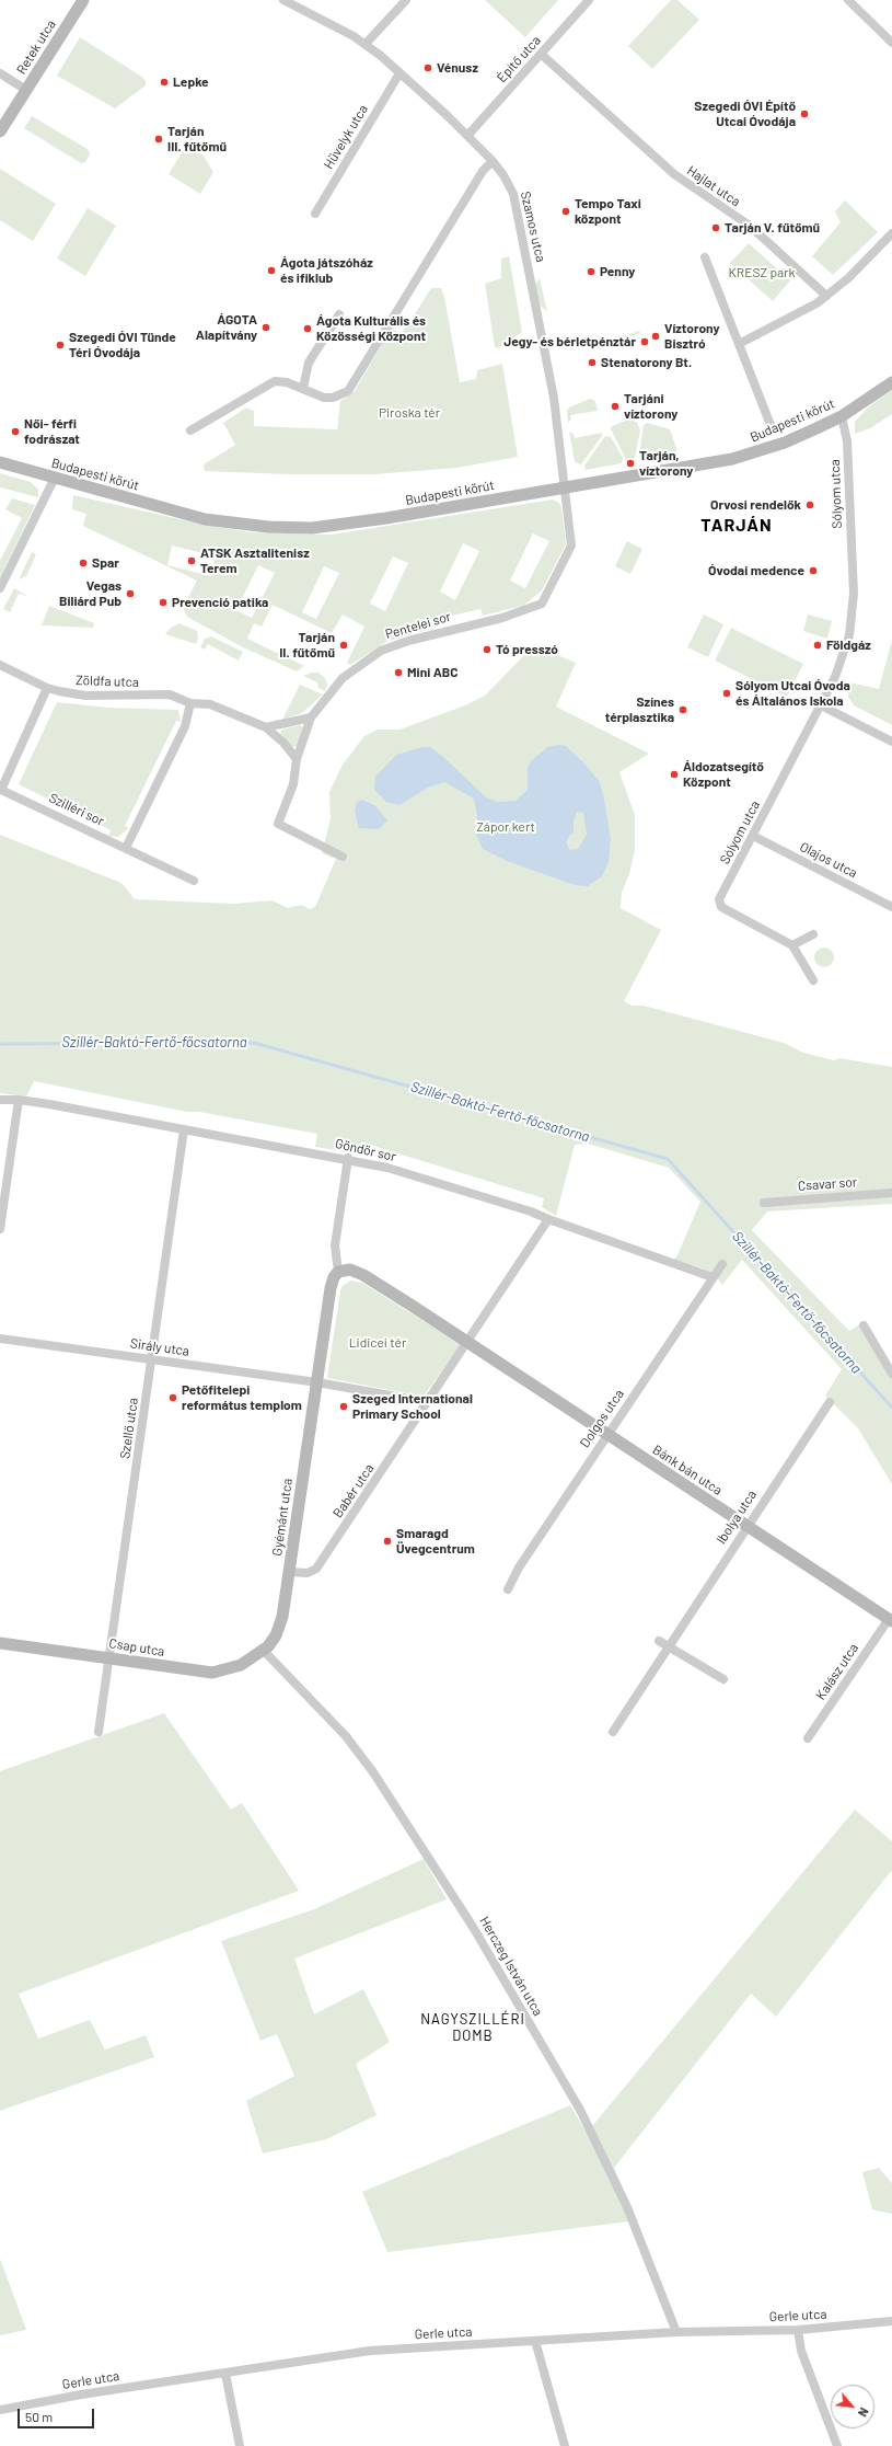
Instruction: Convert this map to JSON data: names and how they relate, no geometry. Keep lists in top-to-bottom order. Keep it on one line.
{"streets":{"street":["Retek utca","Építő utca","Hüvelyk utca","Hajlat utca","Szamos utca","Budapesti körút","Sólyom utca","Pentelei sor","Zöldfa utca","Szilléri sor","Olajos utca","Göndör sor","Csavar sor","Sirály utca","Dolgos utca","Szellő utca","Bánk bán utca","Babér utca","Gyémánt utca","Ibolya utca","Csap utca","Kalász utca","Herczeg István utca","Gerle utca"]},"crossings":[["Építő utca","Hajlat utca"],["Építő utca","Szamos utca"],["Hüvelyk utca","Szamos utca"],["Szamos utca","Budapesti körút"],["Szamos utca","Pentelei sor"],["Budapesti körút","Sólyom utca"],["Budapesti körút","Pentelei sor"],["Sólyom utca","Olajos utca"],["Pentelei sor","Zöldfa utca"],["Zöldfa utca","Szilléri sor"],["Göndör sor","Dolgos utca"],["Göndör sor","Szellő utca"],["Sirály utca","Szellő utca"],["Sirály utca","Gyémánt utca"],["Dolgos utca","Bánk bán utca"],["Szellő utca","Csap utca"],["Bánk bán utca","Ibolya utca"],["Bánk bán utca","Kalász utca"],["Babér utca","Gyémánt utca"],["Gyémánt utca","Csap utca"],["Gyémánt utca","Herczeg István utca"],["Csap utca","Herczeg István utca"],["Herczeg István utca","Gerle utca"]],"districts":["TARJÁN","NAGYSZILLÉRI DOMB"],"water":["Szillér-Baktó-Fertő-főcsatorna"],"parks":["KRESZ park","Piroska tér","Zápor kert","Lidicei tér"],"places":["Vénusz","Lepke","Szegedi ÓVI Építő Utcai Óvodája","Tarján III. fűtőmű","Tempo Taxi központ","Tarján V. fűtőmű","Ágota játszóház és ifiklub","Penny","ÁGOTA Alapítvány","Ágota Kulturális és Közösségi Központ","Víztorony Bisztró","Jegy- és bérletpénztár","Szegedi ÓVI Tünde Téri Óvodája","Stenatorony Bt.","Tarjáni víztorony","Női- férfi fodrászat","Tarján, víztorony","Orvosi rendelők","ATSK Asztalitenisz Terem","Spar","Óvodai medence","Vegas Biliárd Pub","Prevenció patika","Tarján II. fűtőmű","Földgáz","Tó presszó","Mini ABC","Sólyom Utcai Óvoda és Általános Iskola","Színes térplasztika","Áldozatsegítő Központ","Petőfitelepi református templom","Szeged International Primary School","Smaragd Üvegcentrum"],"scale_bar":"50 m","north":"bottom right"}
